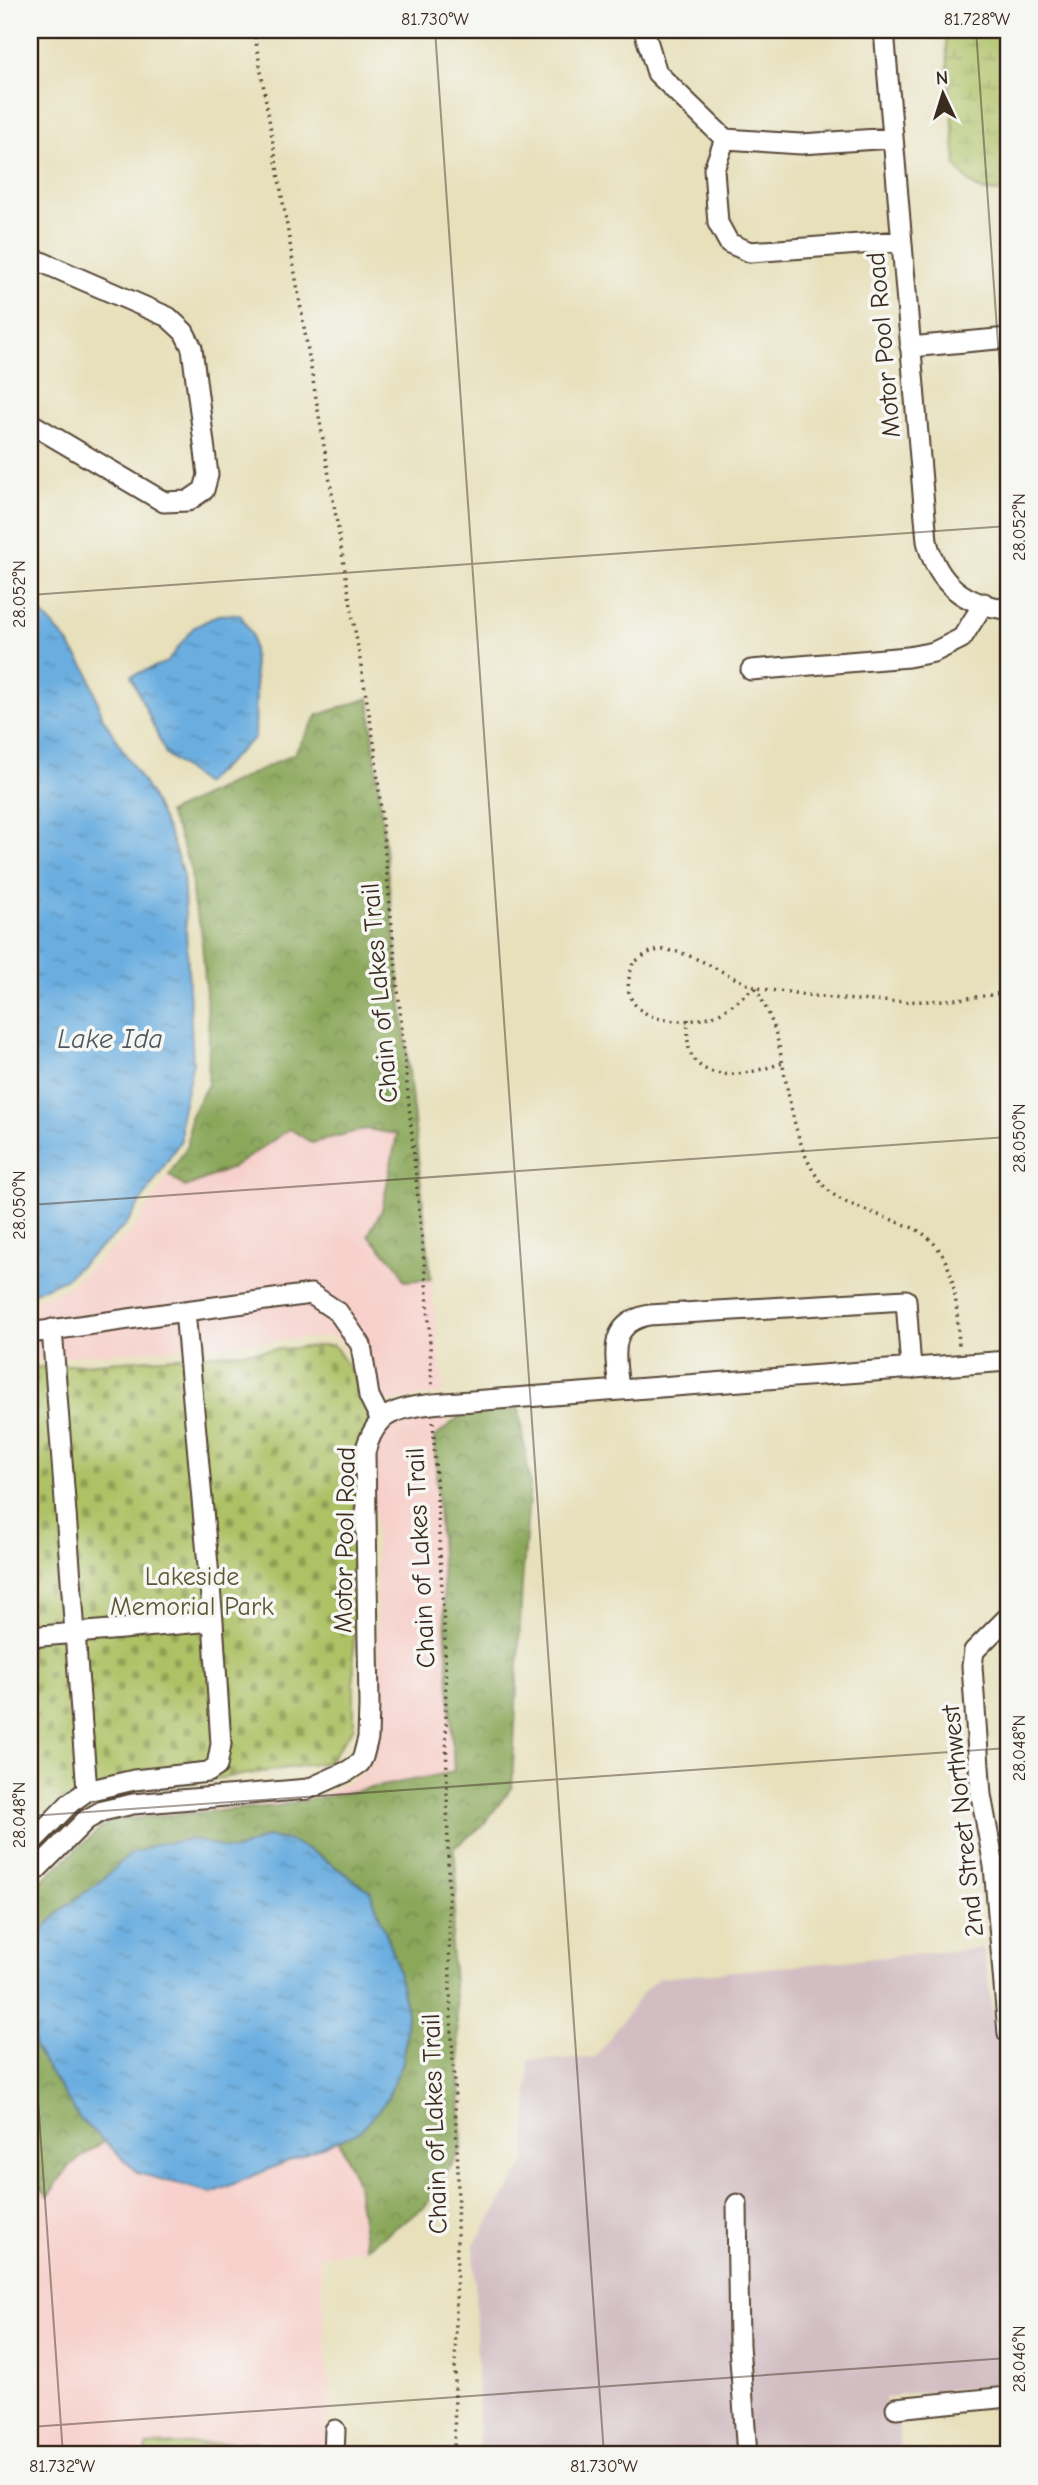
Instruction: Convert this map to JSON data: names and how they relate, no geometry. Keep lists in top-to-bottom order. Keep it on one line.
{"streets":{"street":["Motor Pool Road","2nd Street Northwest"],"path":["Chain of Lakes Trail"]},"crossings":[["Motor Pool Road","Chain of Lakes Trail"]],"water":["Lake Ida"],"parks":["Lakeside Memorial Park"],"north":"top","coordinates":["81.730°W","81.728°W","28.052°N","28.050°N","28.048°N","28.046°N","81.732°W"]}
